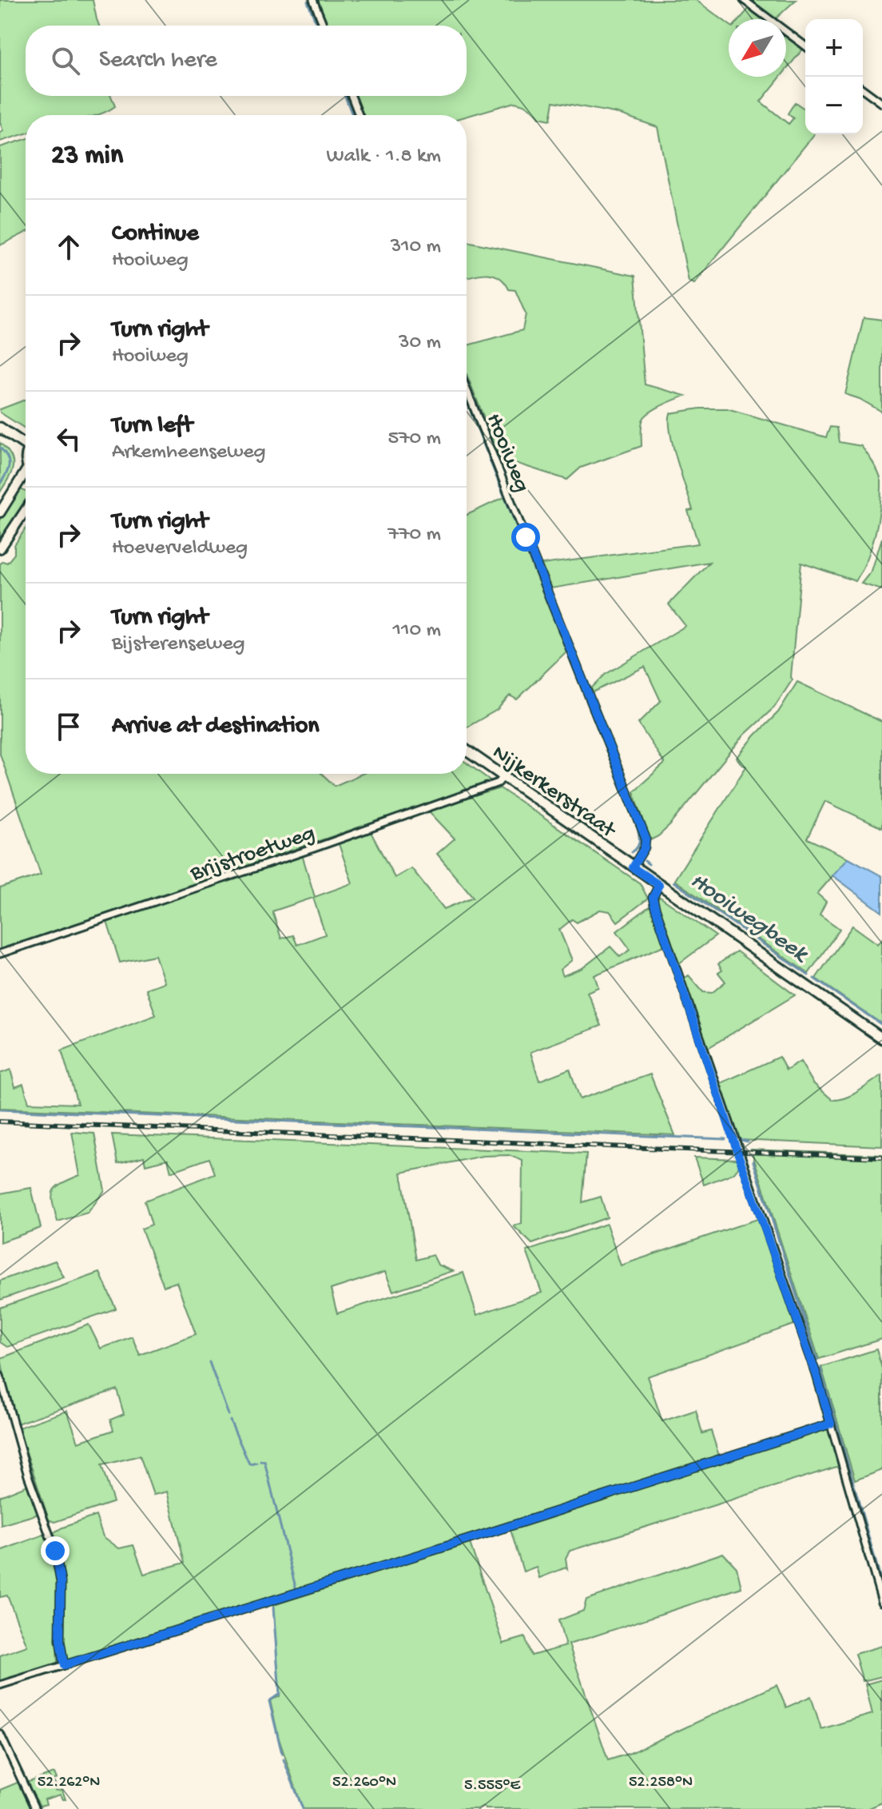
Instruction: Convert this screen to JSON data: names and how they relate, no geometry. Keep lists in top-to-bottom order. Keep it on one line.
{"streets":{"main road":["Nijkerkerstraat"],"street":["Hooiweg","Brijstroetweg"]},"crossings":[["Hooiweg","Nijkerkerstraat"],["Nijkerkerstraat","Brijstroetweg"]],"water":["Hooiwegbeek"],"north":"bottom left","page":{"map_buttons":["+","−"],"search":"Search here","heading":["23 min","Walk · 1.8 km"],"list":[["Continue","Hooiweg","310 m"],["Turn right","Hooiweg","30 m"],["Turn left","Arkemheenseweg","570 m"],["Turn right","Hoeverveldweg","770 m"],["Turn right","Bijsterenseweg","110 m"],"Arrive at destination"]},"coordinates":["52.262°N","52.260°N","52.258°N","5.555°E"]}
